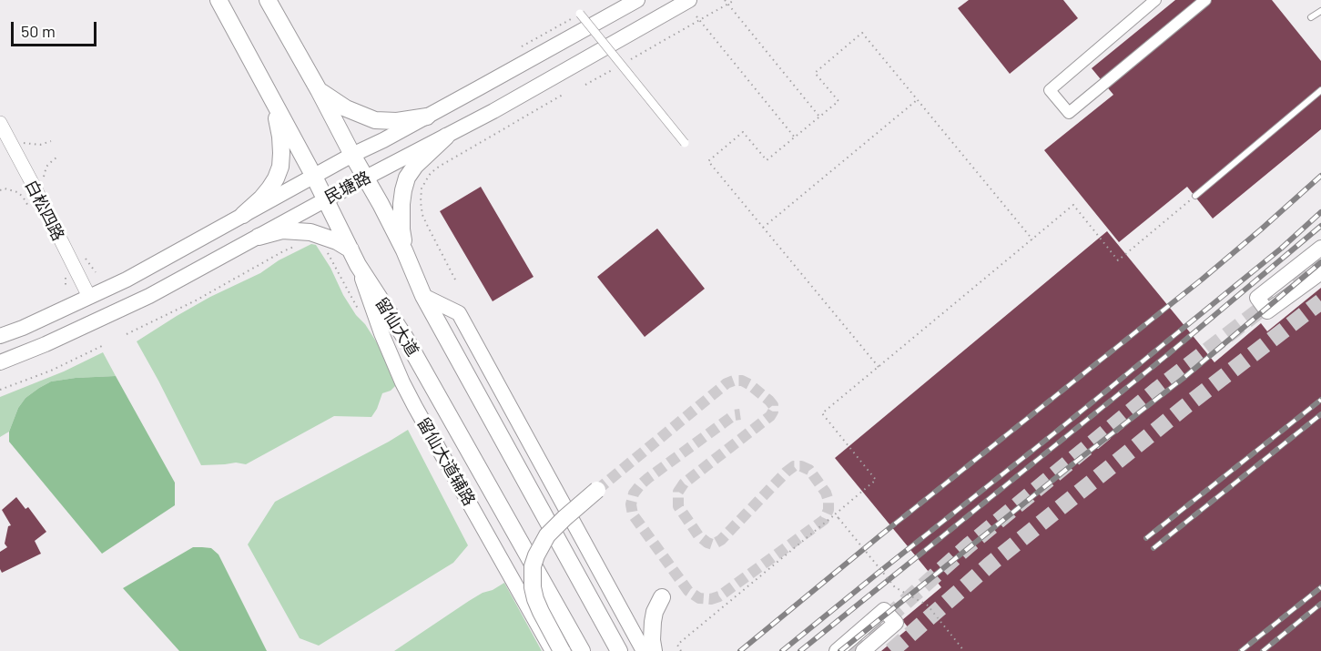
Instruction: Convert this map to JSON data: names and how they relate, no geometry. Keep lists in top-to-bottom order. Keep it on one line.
{"streets":{"main road":["民塘路","留仙大道","留仙大道辅路"],"street":["白松四路"]},"crossings":[["民塘路","白松四路"],["民塘路","留仙大道"],["留仙大道","留仙大道辅路"]],"scale_bar":"50 m"}
